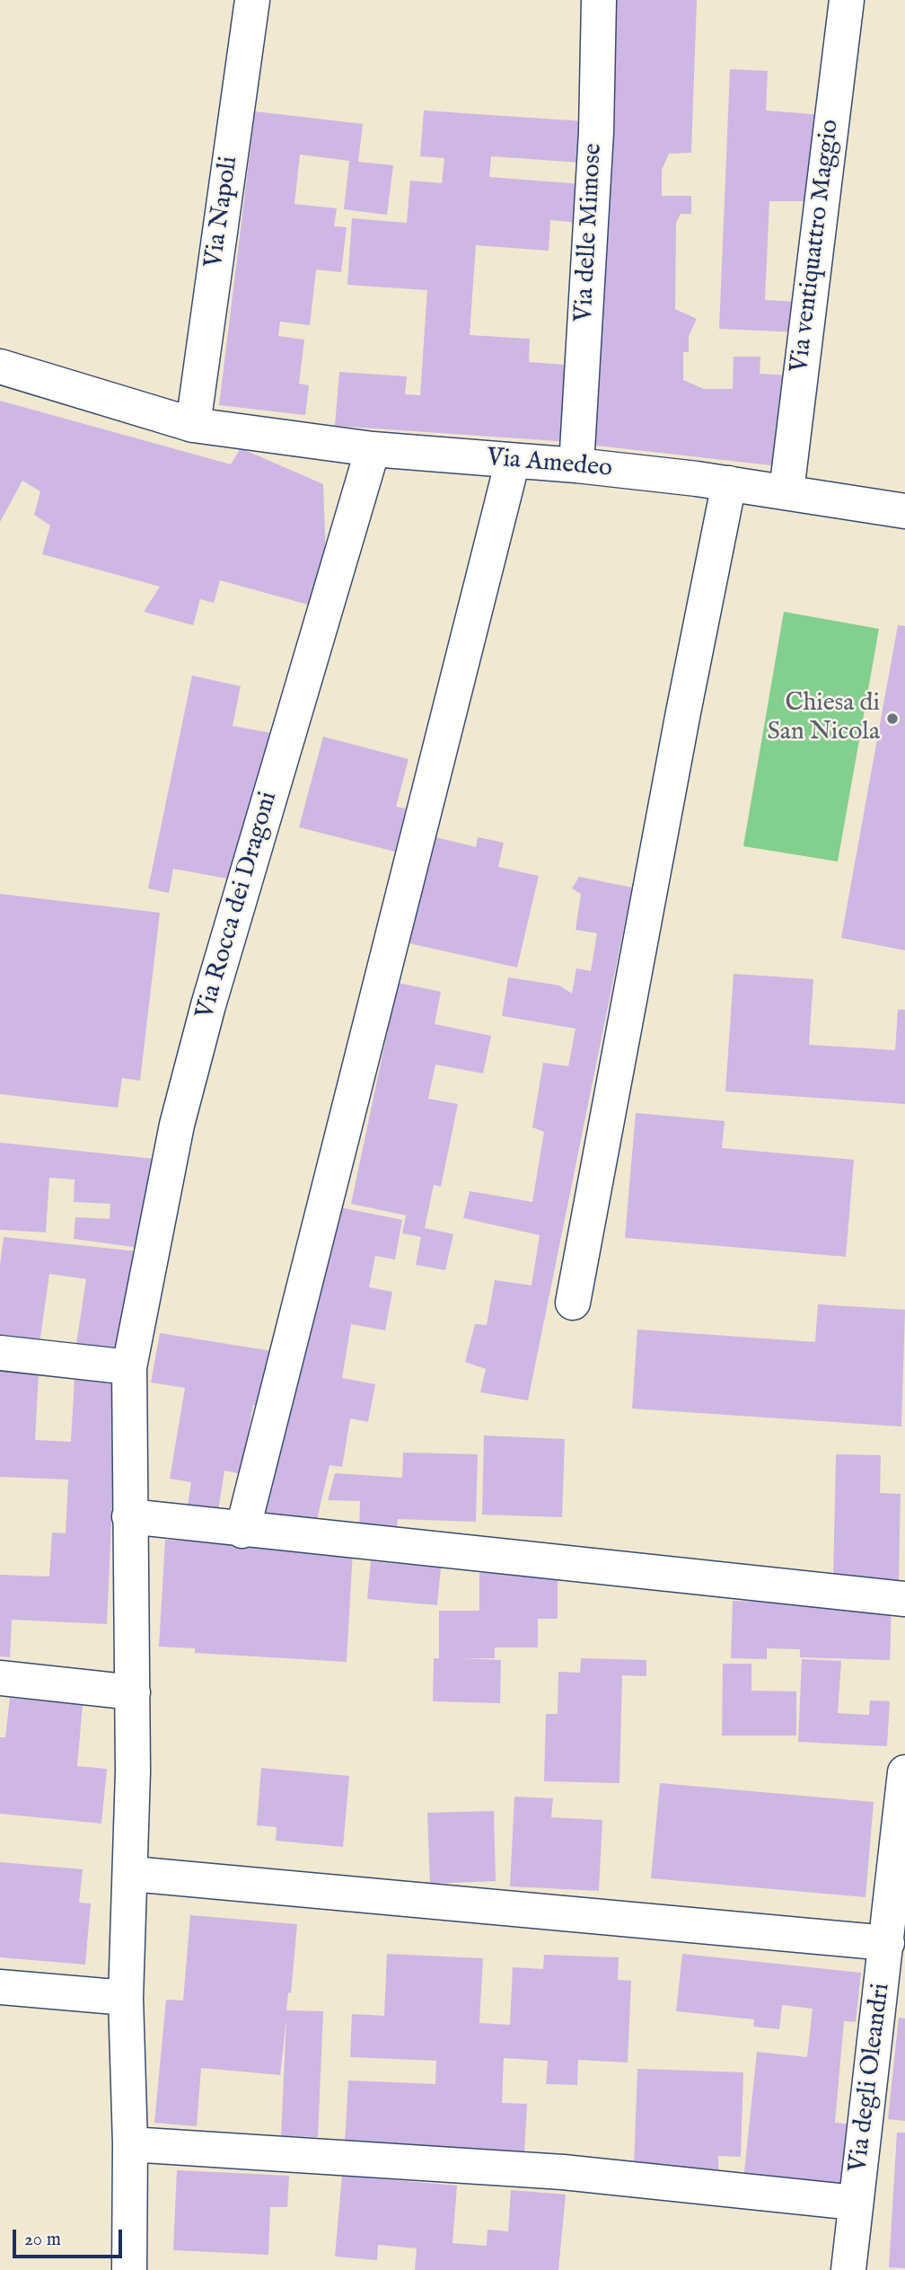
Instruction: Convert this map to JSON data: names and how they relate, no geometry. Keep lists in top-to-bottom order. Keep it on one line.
{"streets":{"street":["Via Napoli","Via delle Mimose","Via ventiquattro Maggio","Via Amedeo","Via Rocca dei Dragoni","Via degli Oleandri"]},"crossings":[["Via Napoli","Via Amedeo"],["Via delle Mimose","Via Amedeo"],["Via ventiquattro Maggio","Via Amedeo"],["Via Amedeo","Via Rocca dei Dragoni"]],"places":["Chiesa di San Nicola"],"scale_bar":"20 m"}
